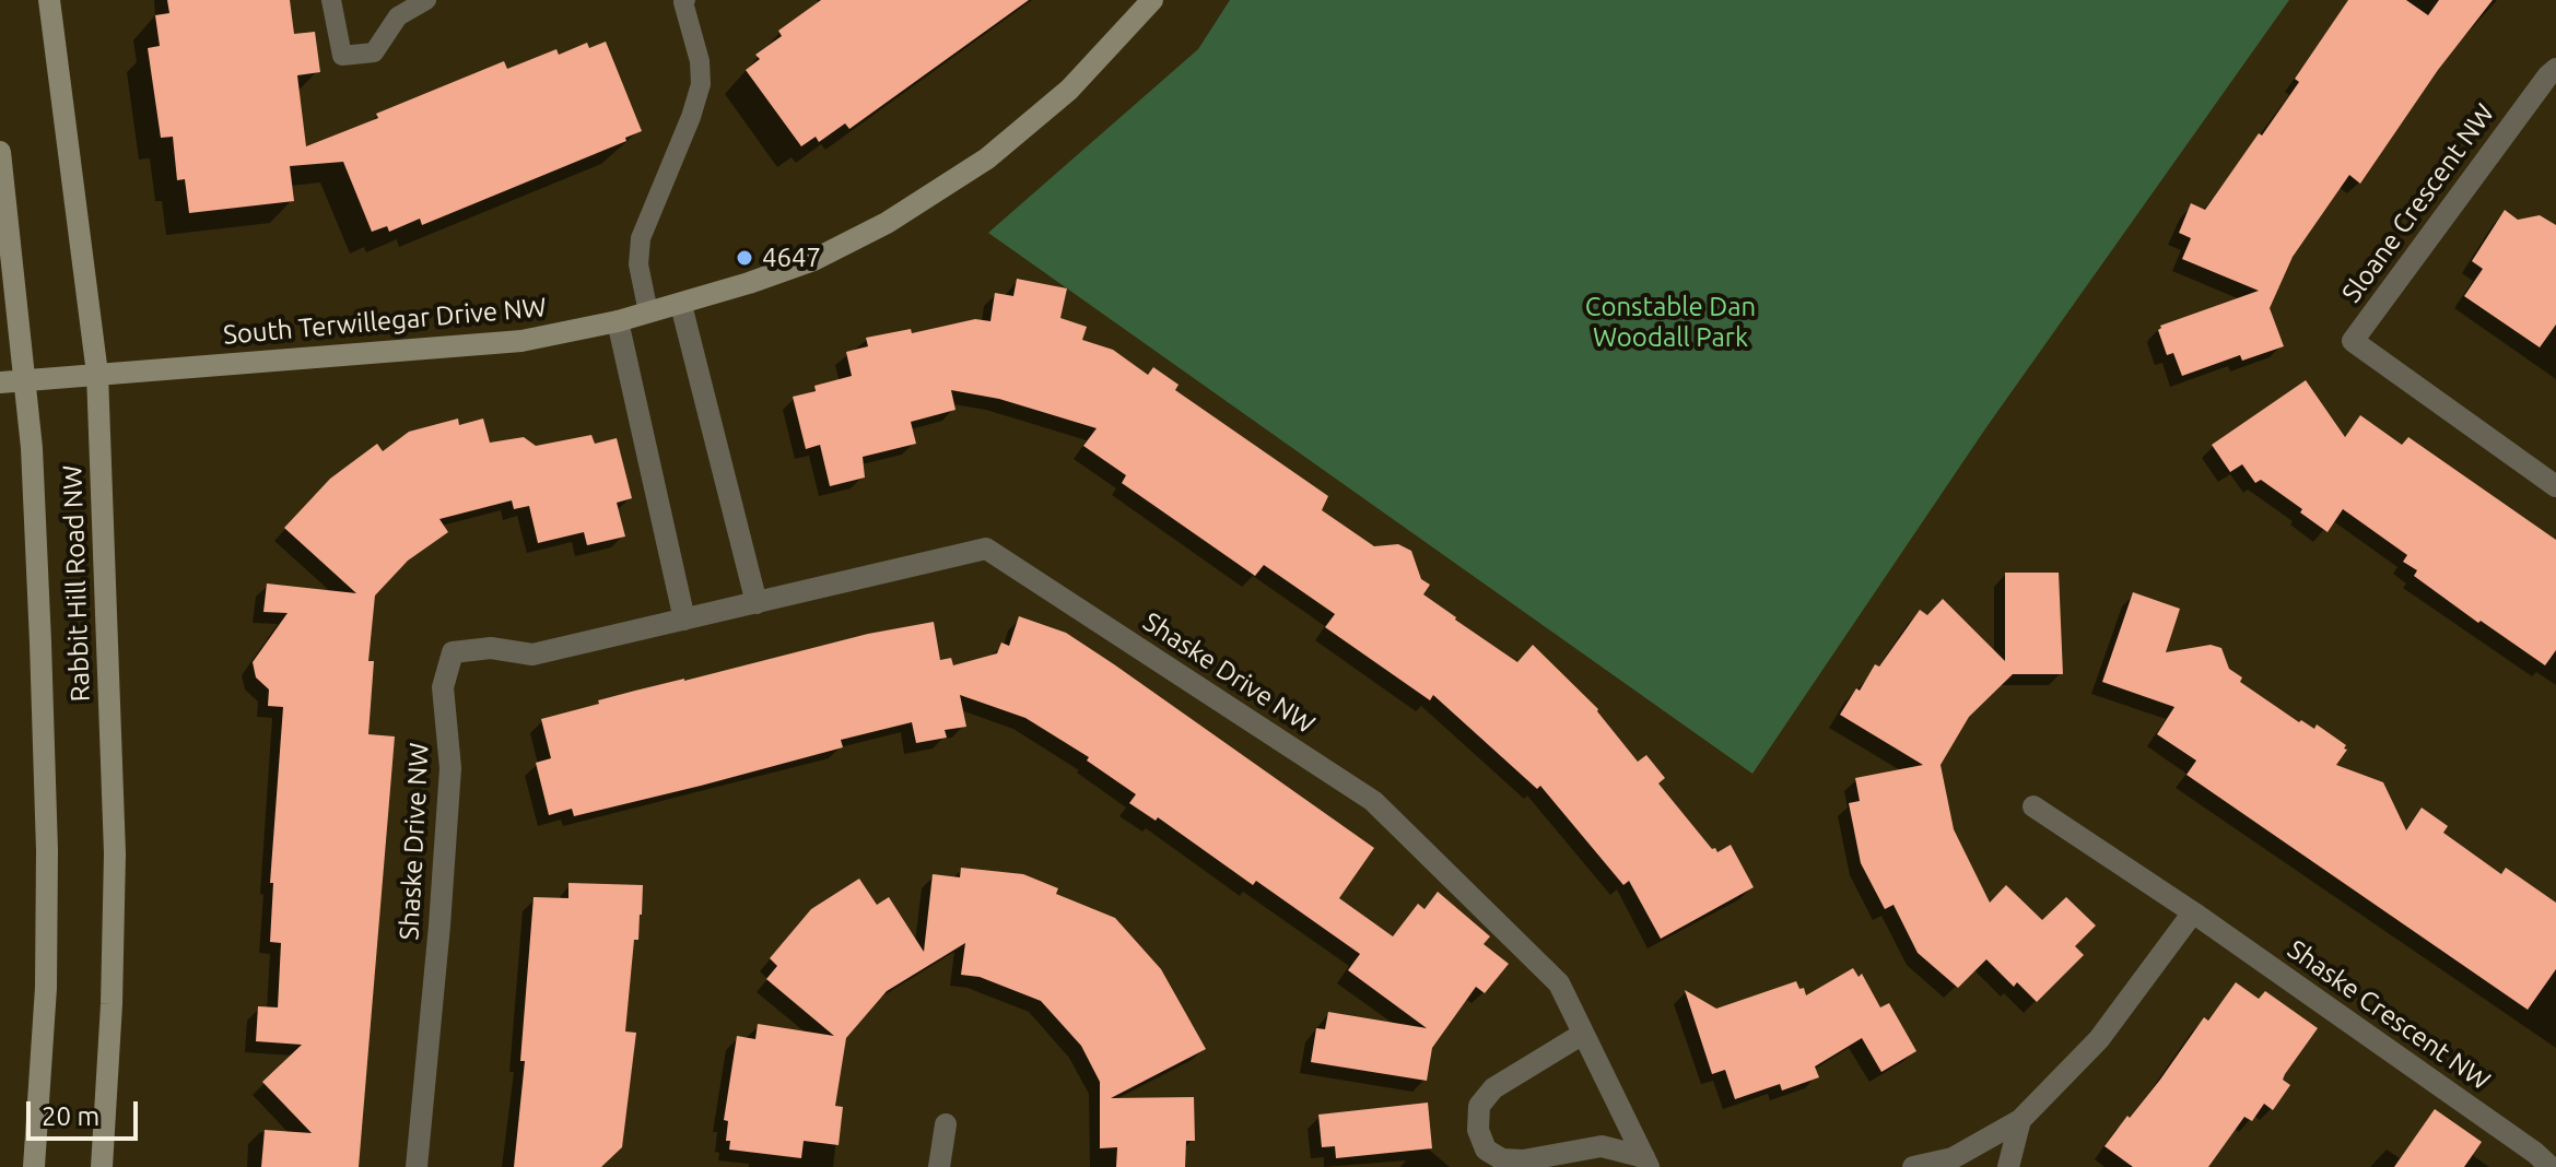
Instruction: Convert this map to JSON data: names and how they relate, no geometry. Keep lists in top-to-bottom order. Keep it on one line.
{"streets":{"main road":["South Terwillegar Drive NW","Rabbit Hill Road NW"],"street":["Sloane Crescent NW","Shaske Drive NW","Shaske Crescent NW"]},"crossings":[["South Terwillegar Drive NW","Rabbit Hill Road NW"]],"parks":["Constable Dan Woodall Park"],"places":["4647"],"scale_bar":"20 m"}
